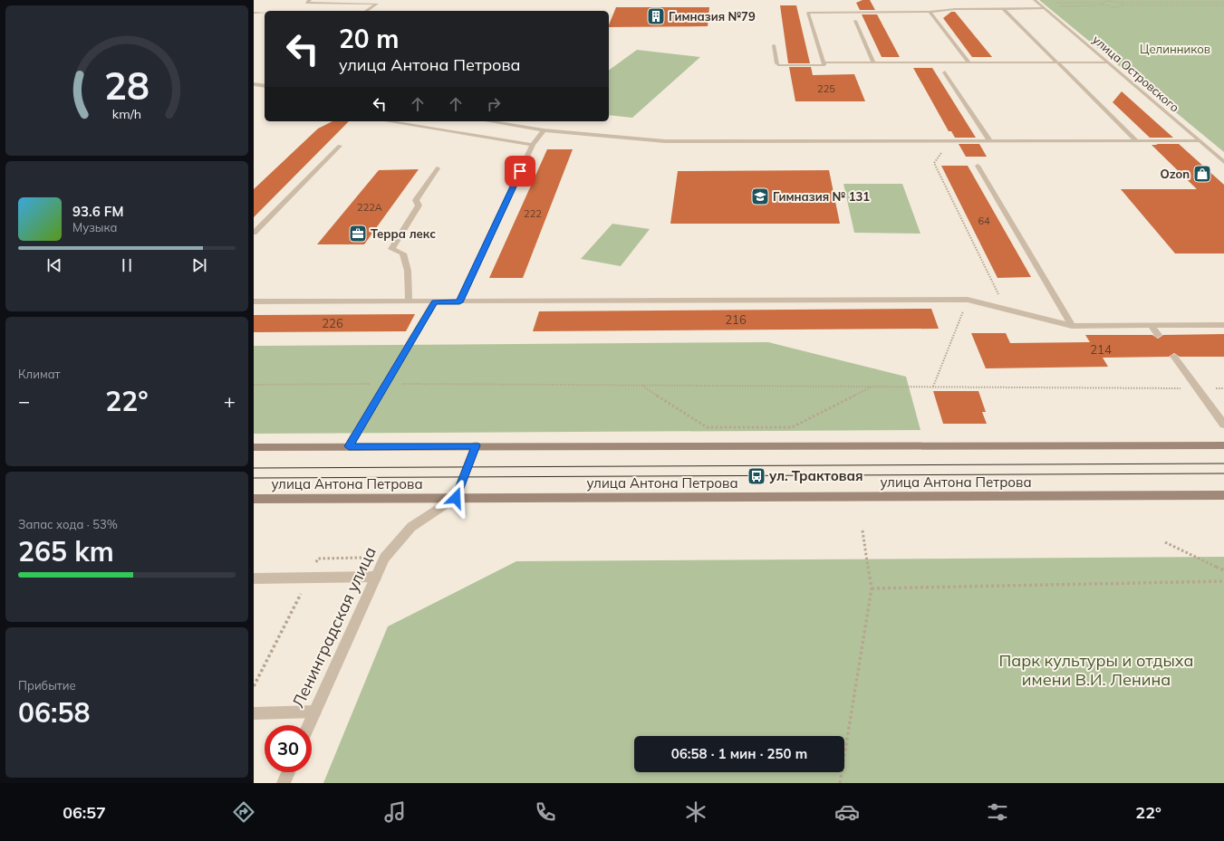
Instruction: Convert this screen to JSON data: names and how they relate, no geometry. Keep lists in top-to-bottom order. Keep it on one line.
{"streets":{"main road":["улица Антона Петрова"],"street":["улица Островского","Ленинградская улица"]},"crossings":[["улица Антона Петрова","Ленинградская улица"]],"parks":["Целинников","Парк культуры и отдыха имени В.И. Ленина"],"places":{"building":["Гимназия №79"],"shop":["Ozon"],"school or university":["Гимназия № 131"],"office":["Терра лекс"],"bus stop":["ул. Трактовая"]},"house_numbers":["225","222А","222","64","216","226","214"],"page":{"turn":["20 m","улица Антона Петрова"],"song":["93.6 FM","Музыка"],"tile":["Климат",["Запас хода · 53%","265 km"],["Прибытие","06:58"]],"heat":["−","22°","+"],"limit":"30","trip":"06:58 · 1 мин · 250 m","tabs":["06:57","22°"],"gauge":["28","km/h"]}}
